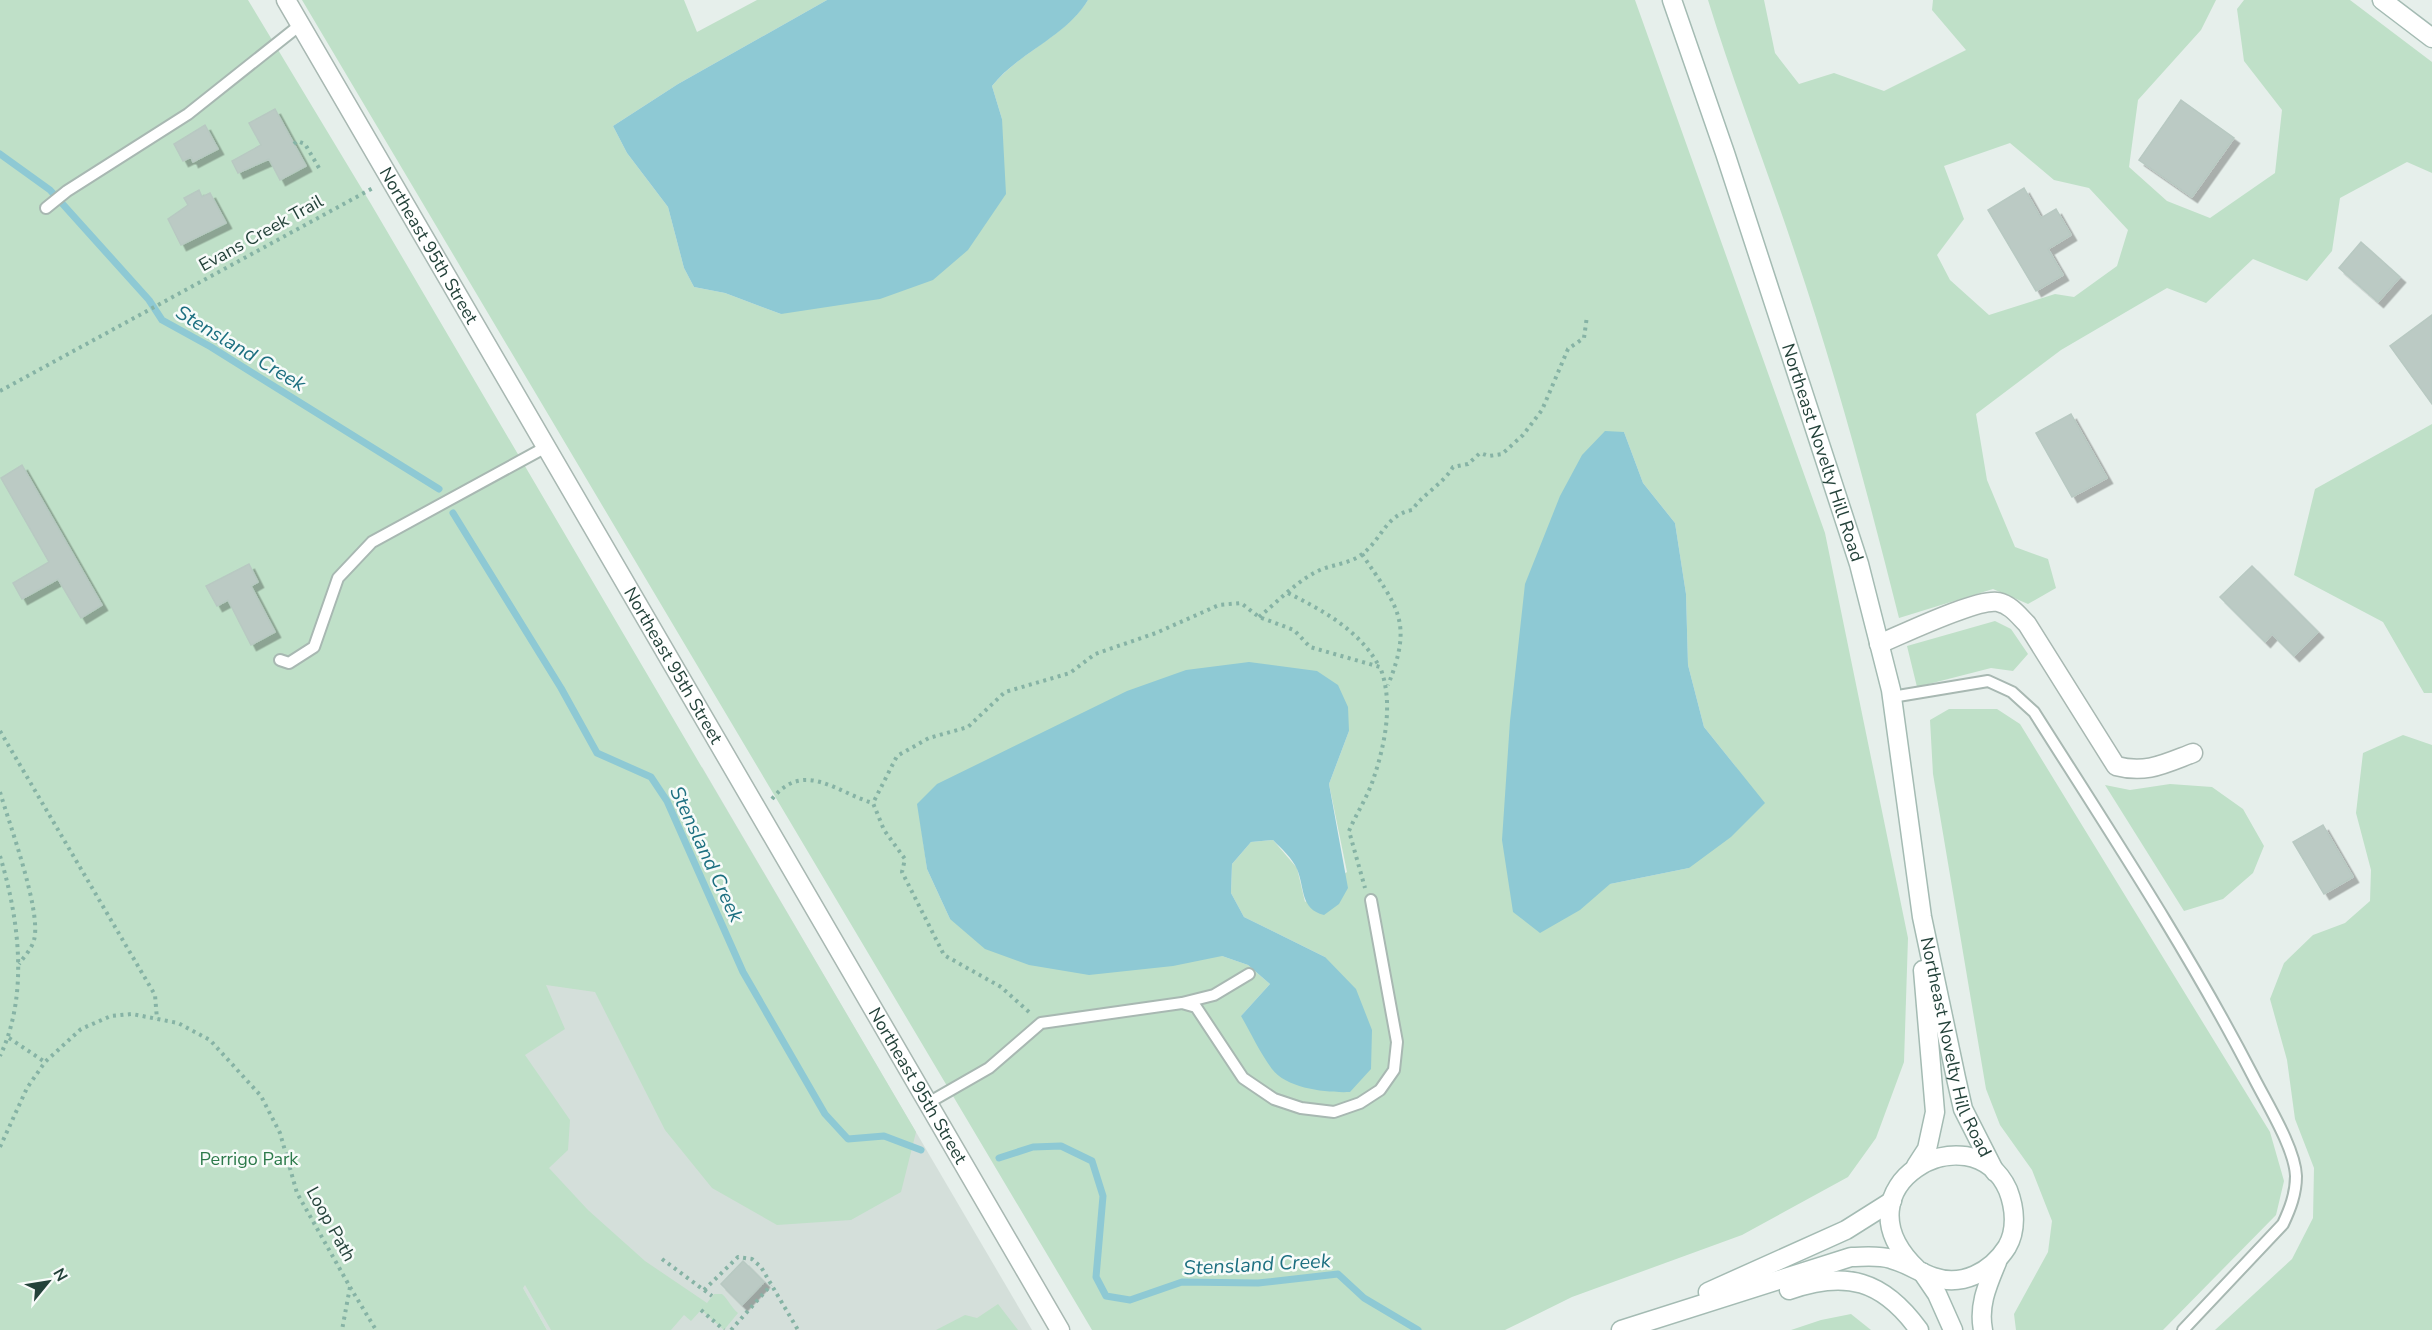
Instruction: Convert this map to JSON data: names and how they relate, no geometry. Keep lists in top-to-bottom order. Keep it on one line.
{"streets":{"street":["Northeast 95th Street","Northeast Novelty Hill Road"],"path":["Evans Creek Trail","Loop Path"]},"crossings":[["Evans Creek Trail","Northeast 95th Street"]],"water":["Stensland Creek"],"parks":["Perrigo Park"],"north":"top right"}
